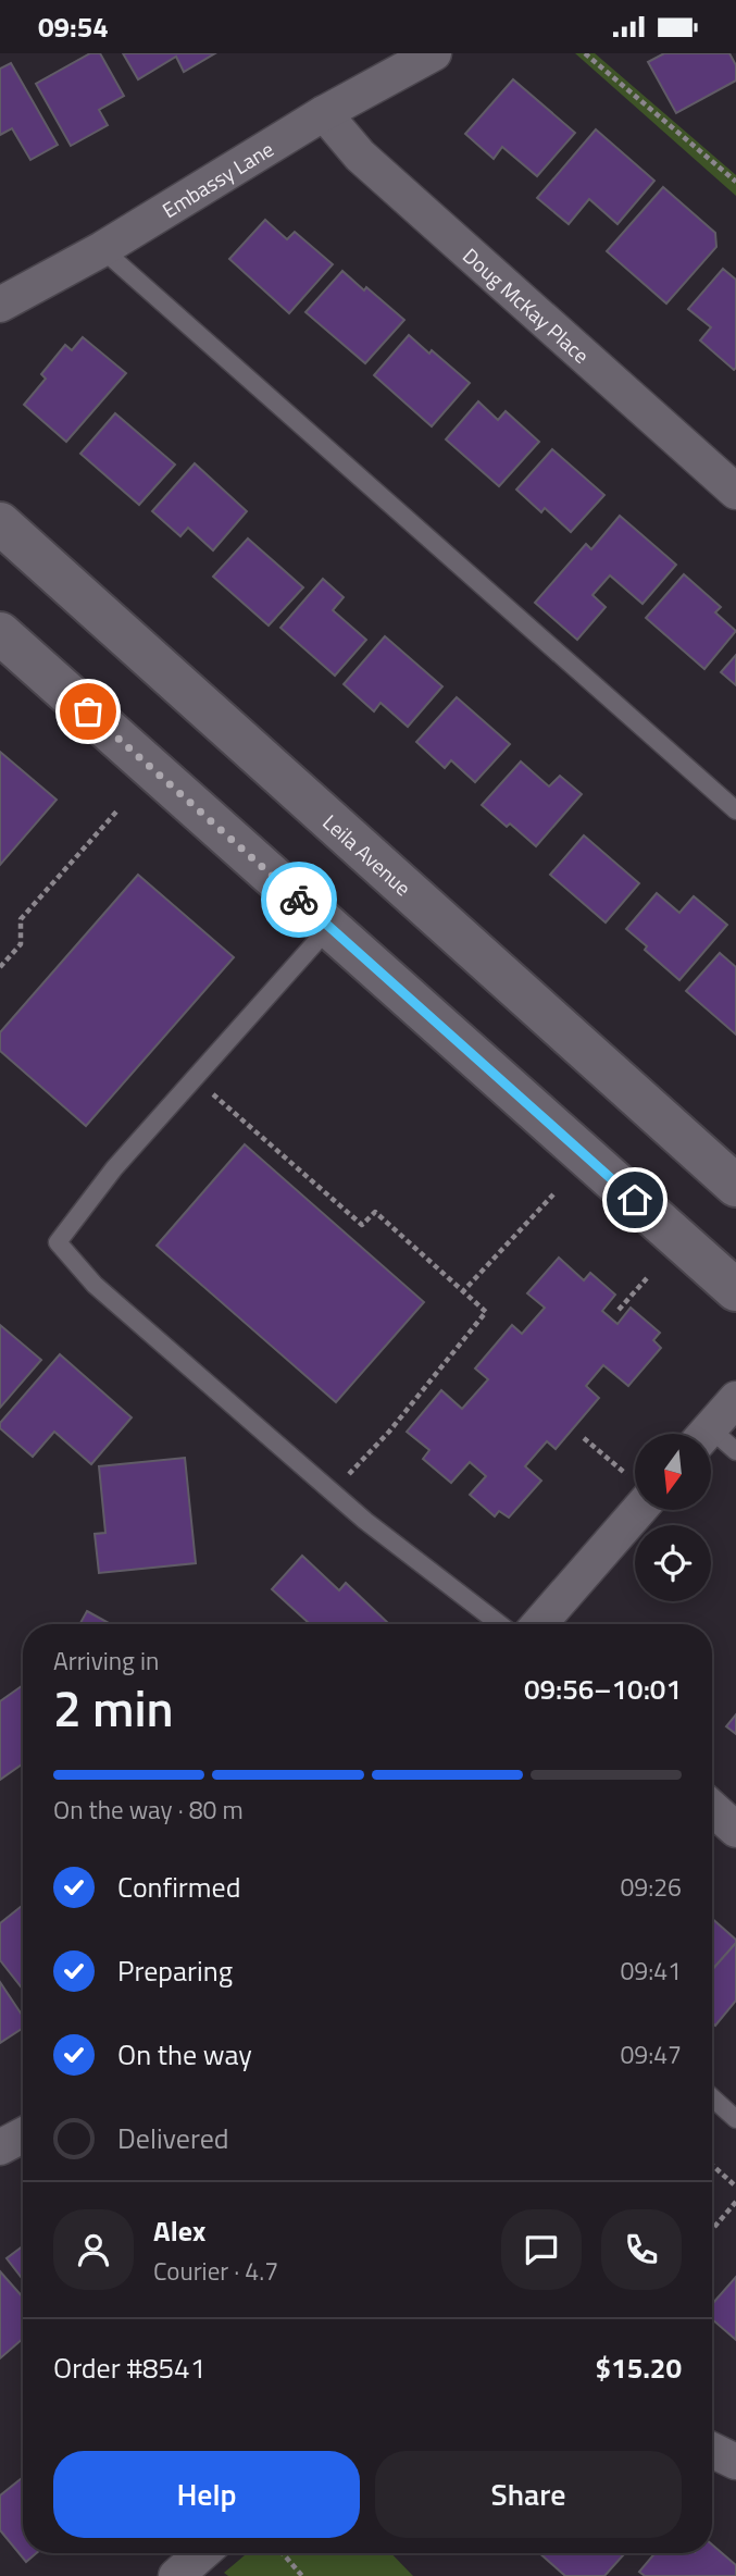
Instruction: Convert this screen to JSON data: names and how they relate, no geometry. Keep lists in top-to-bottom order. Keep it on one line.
{"streets":{"main road":["Leila Avenue"],"street":["Embassy Lane","Doug McKay Place"]},"crossings":[["Embassy Lane","Doug McKay Place"]],"north":"bottom","page":{"status":"09:54","heading":["2 min","Arriving in","09:56–10:01"],"panel":["Alex","Courier · 4.7","Order #8541","$15.20"],"bar":"On the way · 80 m","list":[["Confirmed","09:26"],["Preparing","09:41"],["On the way","09:47"],"Delivered"],"buttons":["Help","Share"]}}
